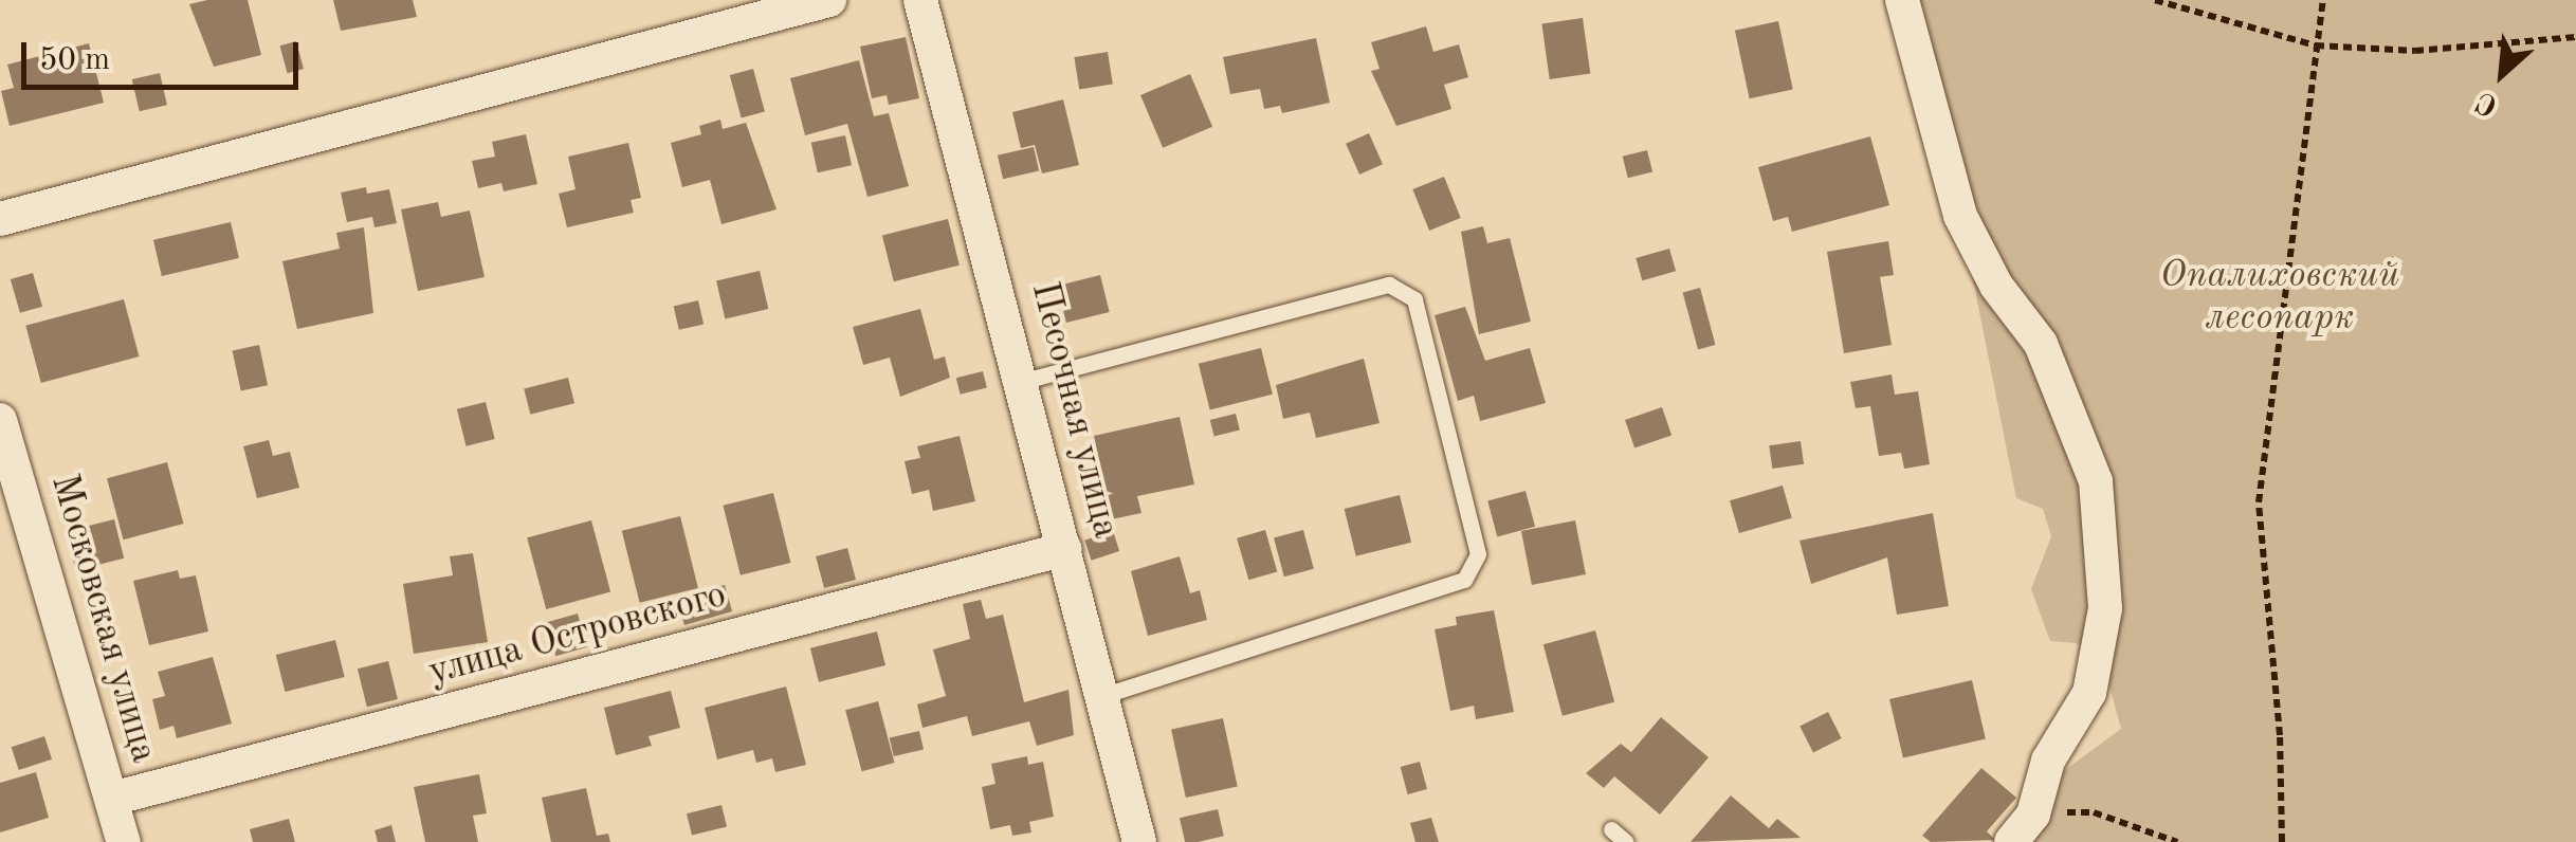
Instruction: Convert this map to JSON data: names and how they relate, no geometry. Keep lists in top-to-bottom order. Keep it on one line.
{"streets":{"street":["Песочная улица","Московская улица","улица Островского"]},"crossings":[["Песочная улица","улица Островского"],["Московская улица","улица Островского"]],"parks":["Опалиховский лесопарк"],"scale_bar":"50 m","north":"bottom left"}
